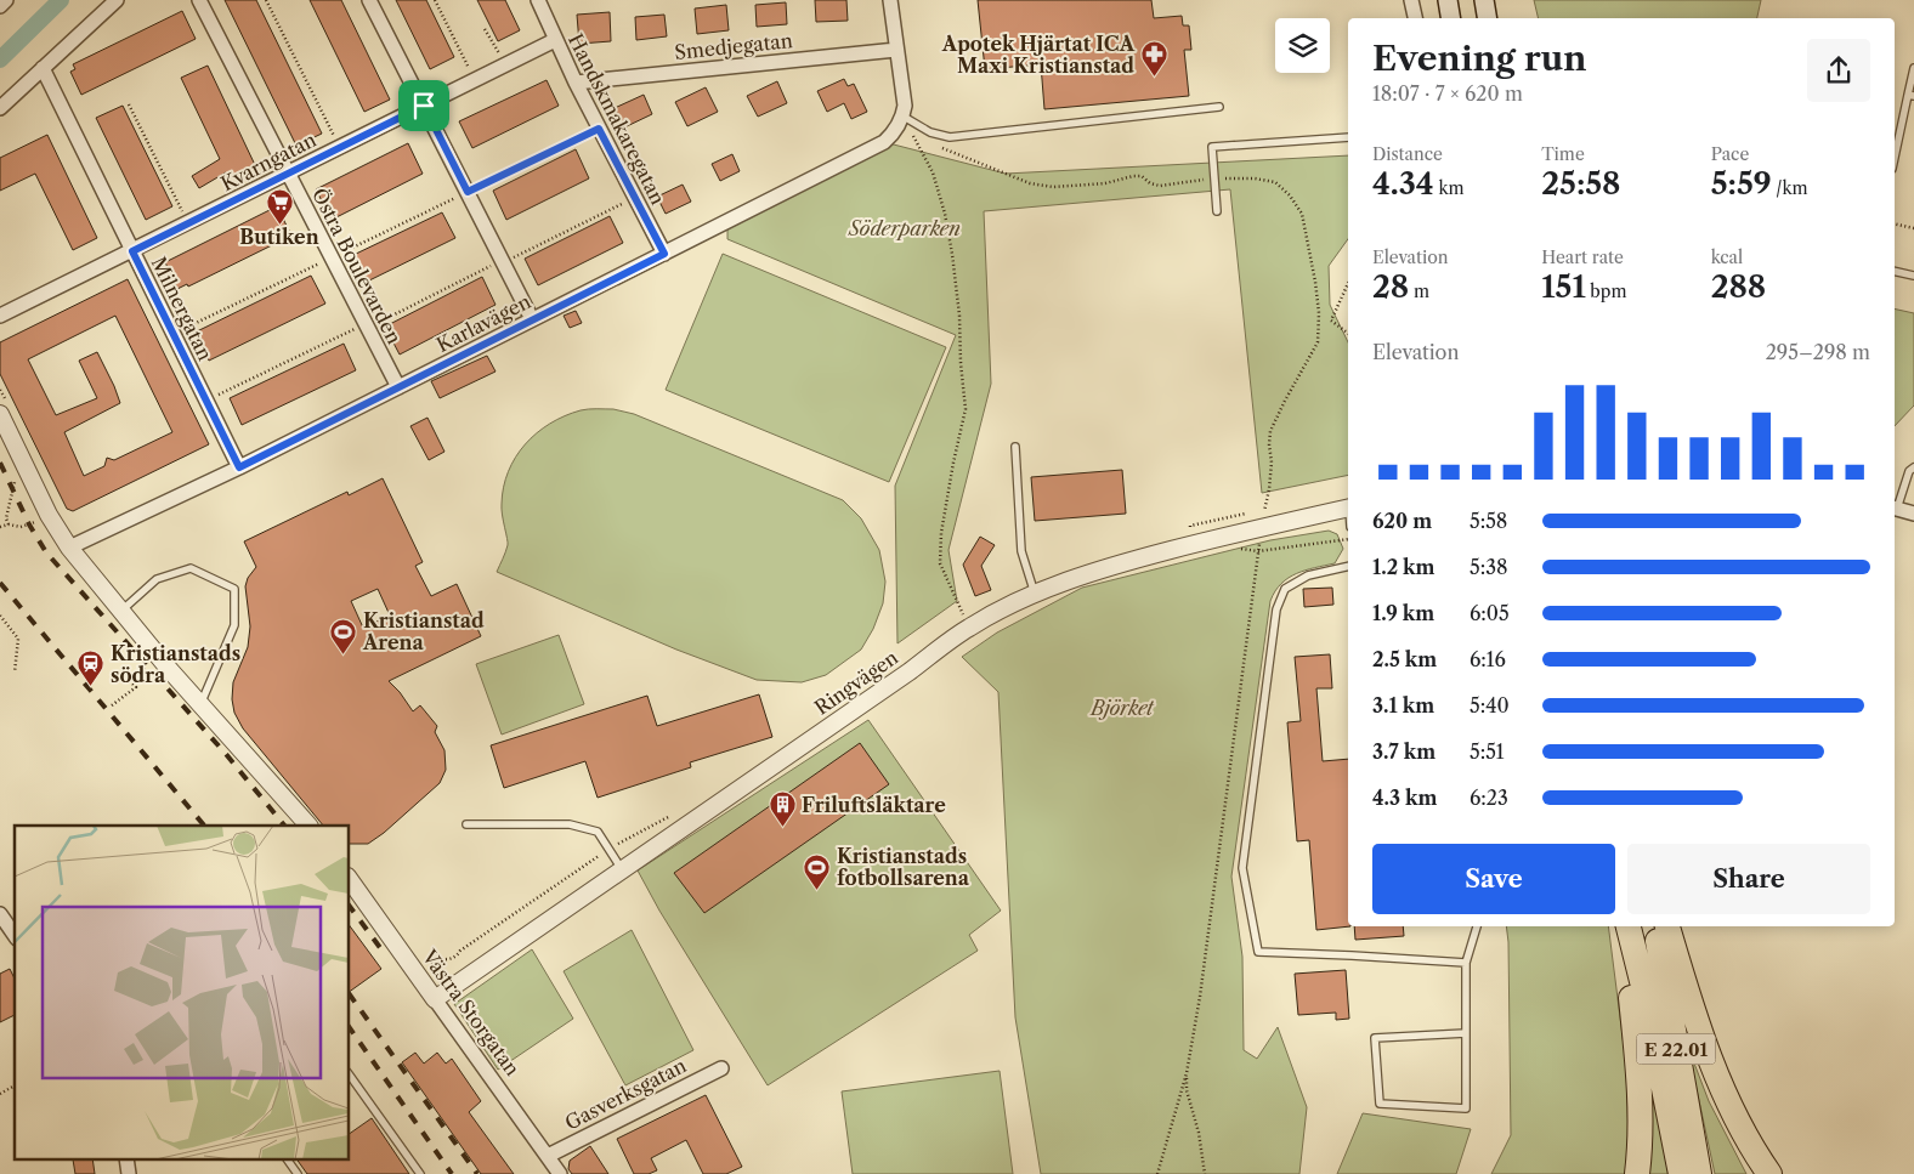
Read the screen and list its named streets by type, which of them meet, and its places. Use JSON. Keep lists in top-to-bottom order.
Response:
{
  "streets": {
    "highway": ["E 22.01"],
    "street": [
      "Smedjegatan",
      "Handskmakaregatan",
      "Kvarngatan",
      "Östra Boulevarden",
      "Milnergatan",
      "Karlavägen",
      "Ringvägen",
      "Västra Storgatan",
      "Gasverksgatan"
    ]
  },
  "crossings": [
    ["Smedjegatan", "Handskmakaregatan"],
    ["Handskmakaregatan", "Kvarngatan"],
    ["Handskmakaregatan", "Karlavägen"],
    ["Kvarngatan", "Östra Boulevarden"],
    ["Kvarngatan", "Milnergatan"],
    ["Östra Boulevarden", "Karlavägen"],
    ["Milnergatan", "Karlavägen"],
    ["Ringvägen", "Västra Storgatan"],
    ["Västra Storgatan", "Gasverksgatan"]
  ],
  "parks": ["Söderparken", "Björket"],
  "places": {
    "pharmacy": ["Apotek Hjärtat ICA Maxi Kristianstad"],
    "supermarket": ["Butiken"],
    "sports": ["Kristianstad Arena", "Kristianstads fotbollsarena"],
    "station": ["Kristianstads södra"],
    "building": ["Friluftsläktare"]
  },
  "page": {
    "heading": ["Evening run", "18:07 · 7 × 620 m"],
    "stats": [
      ["Distance", "4.34 km"],
      ["Time", "25:58"],
      ["Pace", "5:59 /km"],
      ["Elevation", "28 m"],
      ["Heart rate", "151 bpm"],
      ["kcal", "288"]
    ],
    "chart": ["Elevation", "295–298 m"],
    "list": [
      {
        "name": "620 m",
        "note": "5:58"
      },
      {
        "name": "1.2 km",
        "note": "5:38"
      },
      {
        "name": "1.9 km",
        "note": "6:05"
      },
      {
        "name": "2.5 km",
        "note": "6:16"
      },
      {
        "name": "3.1 km",
        "note": "5:40"
      },
      {
        "name": "3.7 km",
        "note": "5:51"
      },
      {
        "name": "4.3 km",
        "note": "6:23"
      }
    ],
    "buttons": ["Save", "Share"]
  }
}
